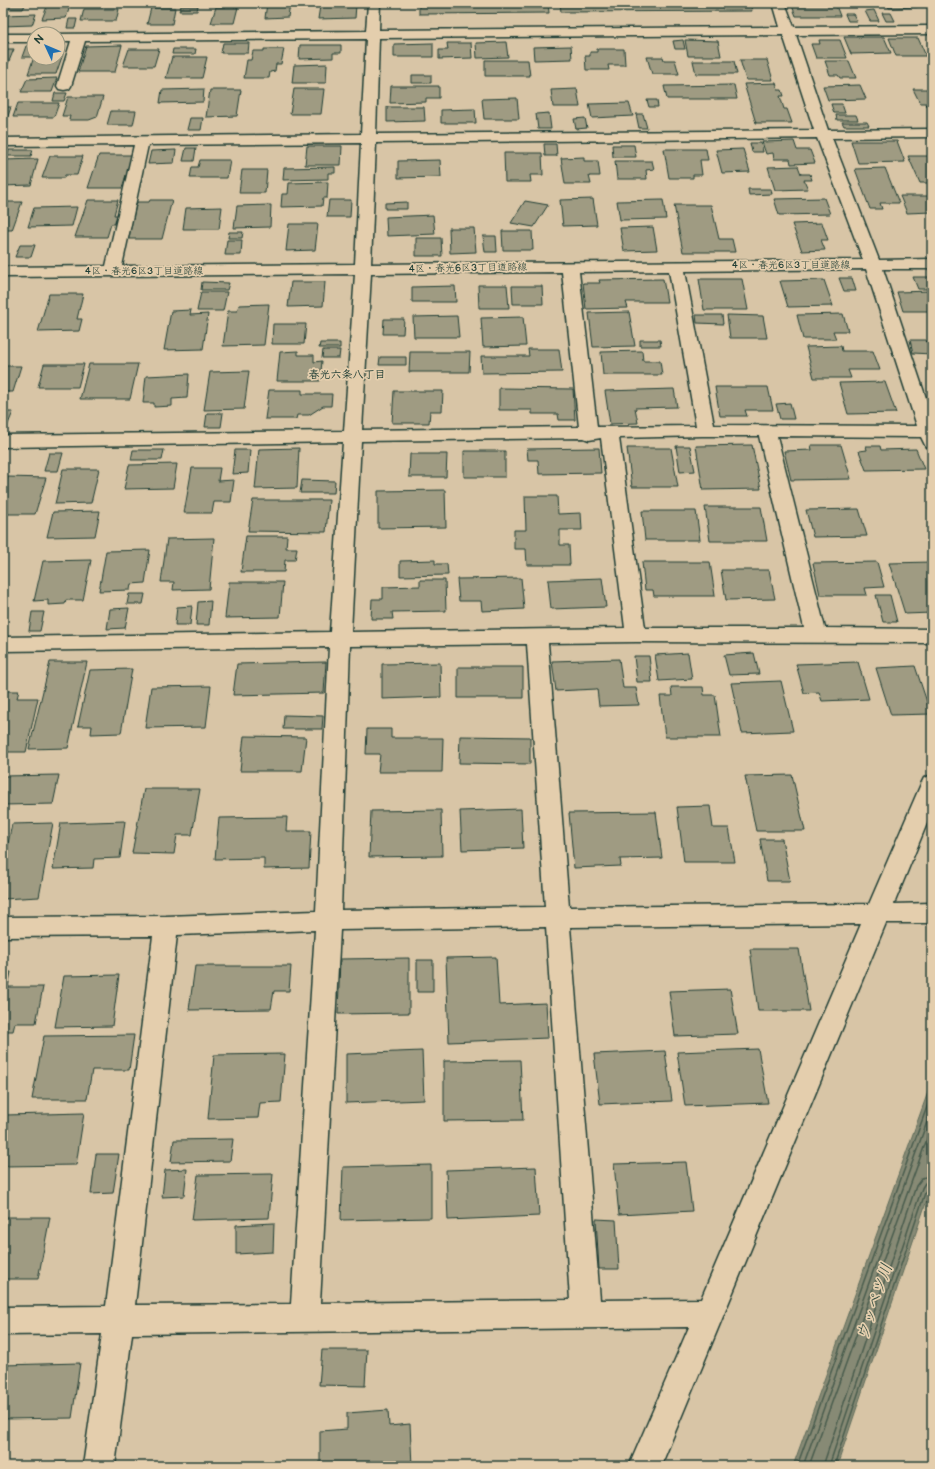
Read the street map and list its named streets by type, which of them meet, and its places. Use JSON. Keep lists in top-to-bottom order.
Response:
{
  "streets": {
    "street": ["4区・春光6区3丁目道路線"]
  },
  "districts": ["春光六条八丁目"],
  "water": ["ウッペツ川"],
  "north": "top left"
}
